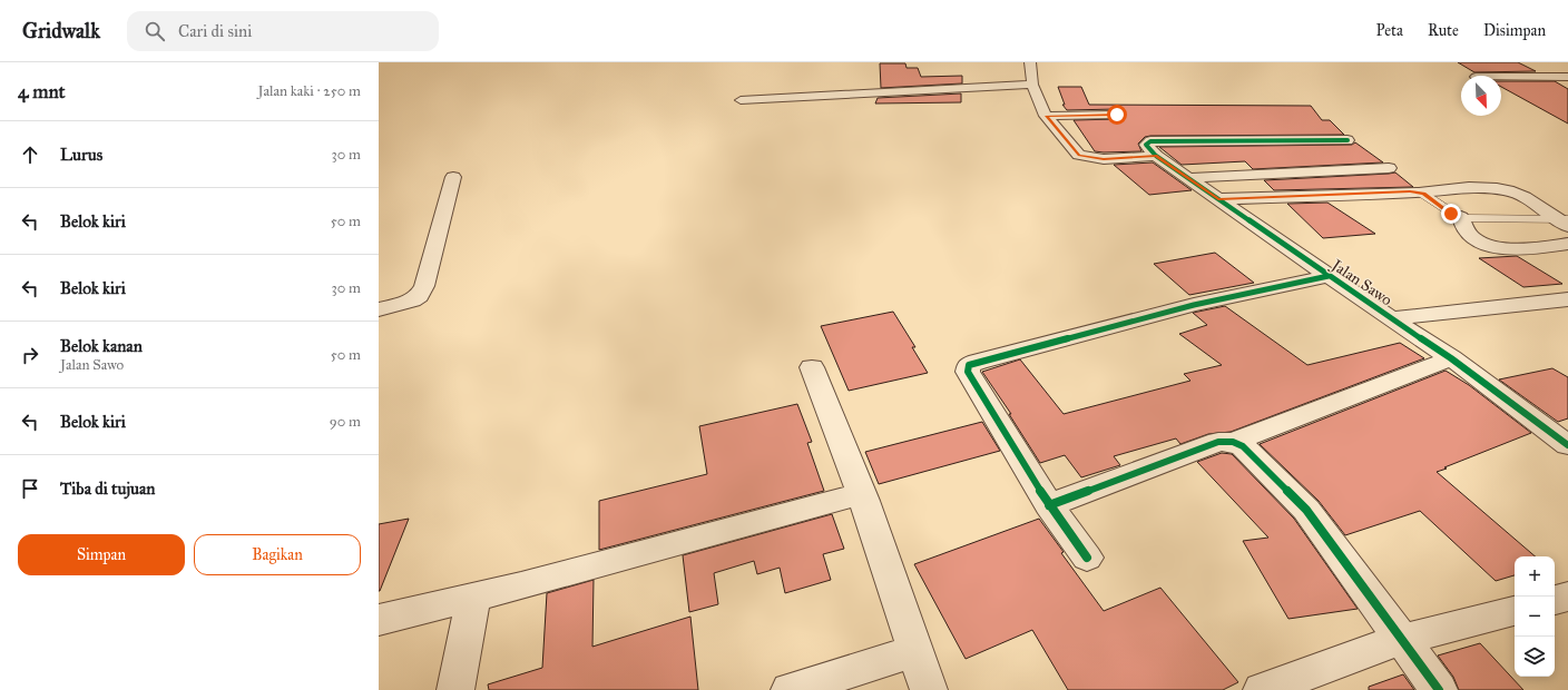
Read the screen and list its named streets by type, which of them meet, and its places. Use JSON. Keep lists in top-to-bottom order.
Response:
{
  "streets": {
    "street": ["Jalan Sawo"]
  },
  "north": "bottom right",
  "page": {
    "header": "Gridwalk",
    "search": "Cari di sini",
    "nav": ["Peta", "Rute", "Disimpan"],
    "heading": ["4 mnt", "Jalan kaki · 250 m"],
    "list": [
      ["Lurus", "30 m"],
      ["Belok kiri", "50 m"],
      ["Belok kiri", "30 m"],
      ["Belok kanan", "Jalan Sawo", "50 m"],
      ["Belok kiri", "90 m"],
      "Tiba di tujuan"
    ],
    "buttons": ["Simpan", "Bagikan"],
    "map_buttons": ["+", "−"]
  }
}
